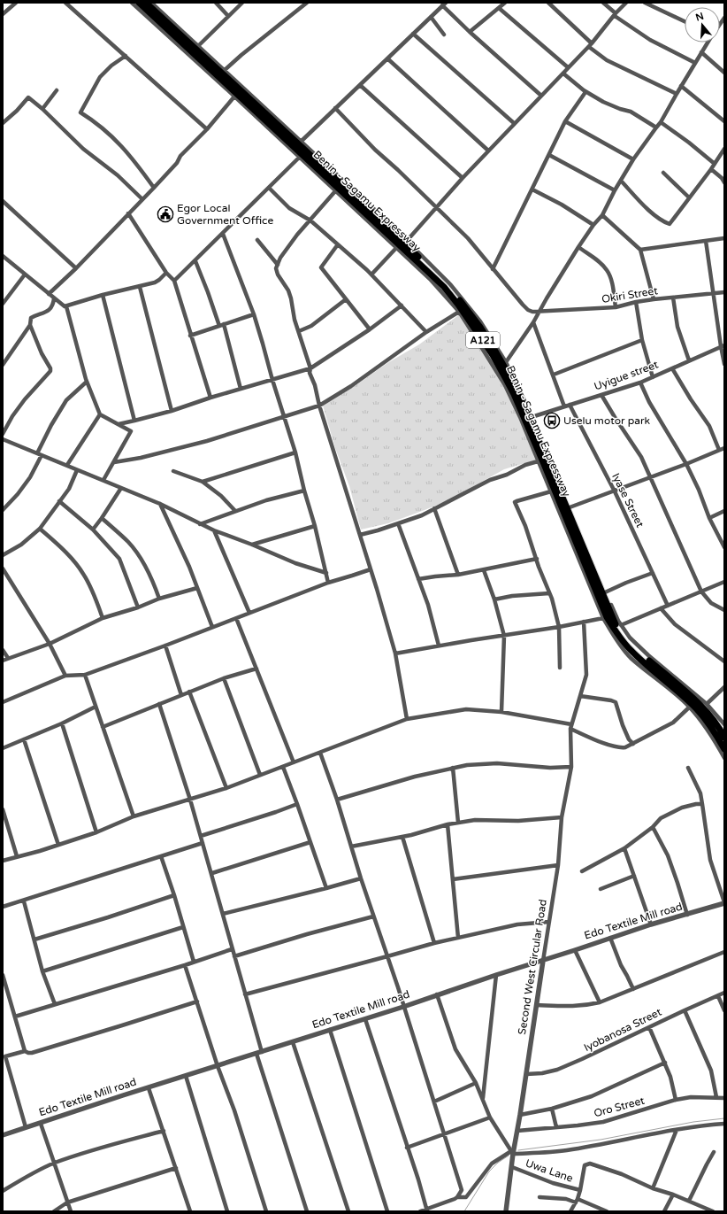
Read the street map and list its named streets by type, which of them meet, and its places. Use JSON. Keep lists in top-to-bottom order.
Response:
{
  "streets": {
    "highway": ["Benin - Sagamu Expressway", "A121"],
    "street": [
      "Okiri Street",
      "Uyigue street",
      "Iyase Street",
      "Edo Textile Mill road",
      "Second West Circular Road",
      "Iyobanosa Street",
      "Oro Street",
      "Uwa Lane"
    ]
  },
  "crossings": [
    ["Benin - Sagamu Expressway", "A121"],
    ["Uyigue street", "Iyase Street"],
    ["Edo Textile Mill road", "Second West Circular Road"],
    ["Second West Circular Road", "Iyobanosa Street"],
    ["Second West Circular Road", "Oro Street"],
    ["Second West Circular Road", "Uwa Lane"]
  ],
  "places": {
    "public building": ["Egor Local Government Office"],
    "bus stop": ["Uselu motor park"]
  },
  "north": "top"
}
